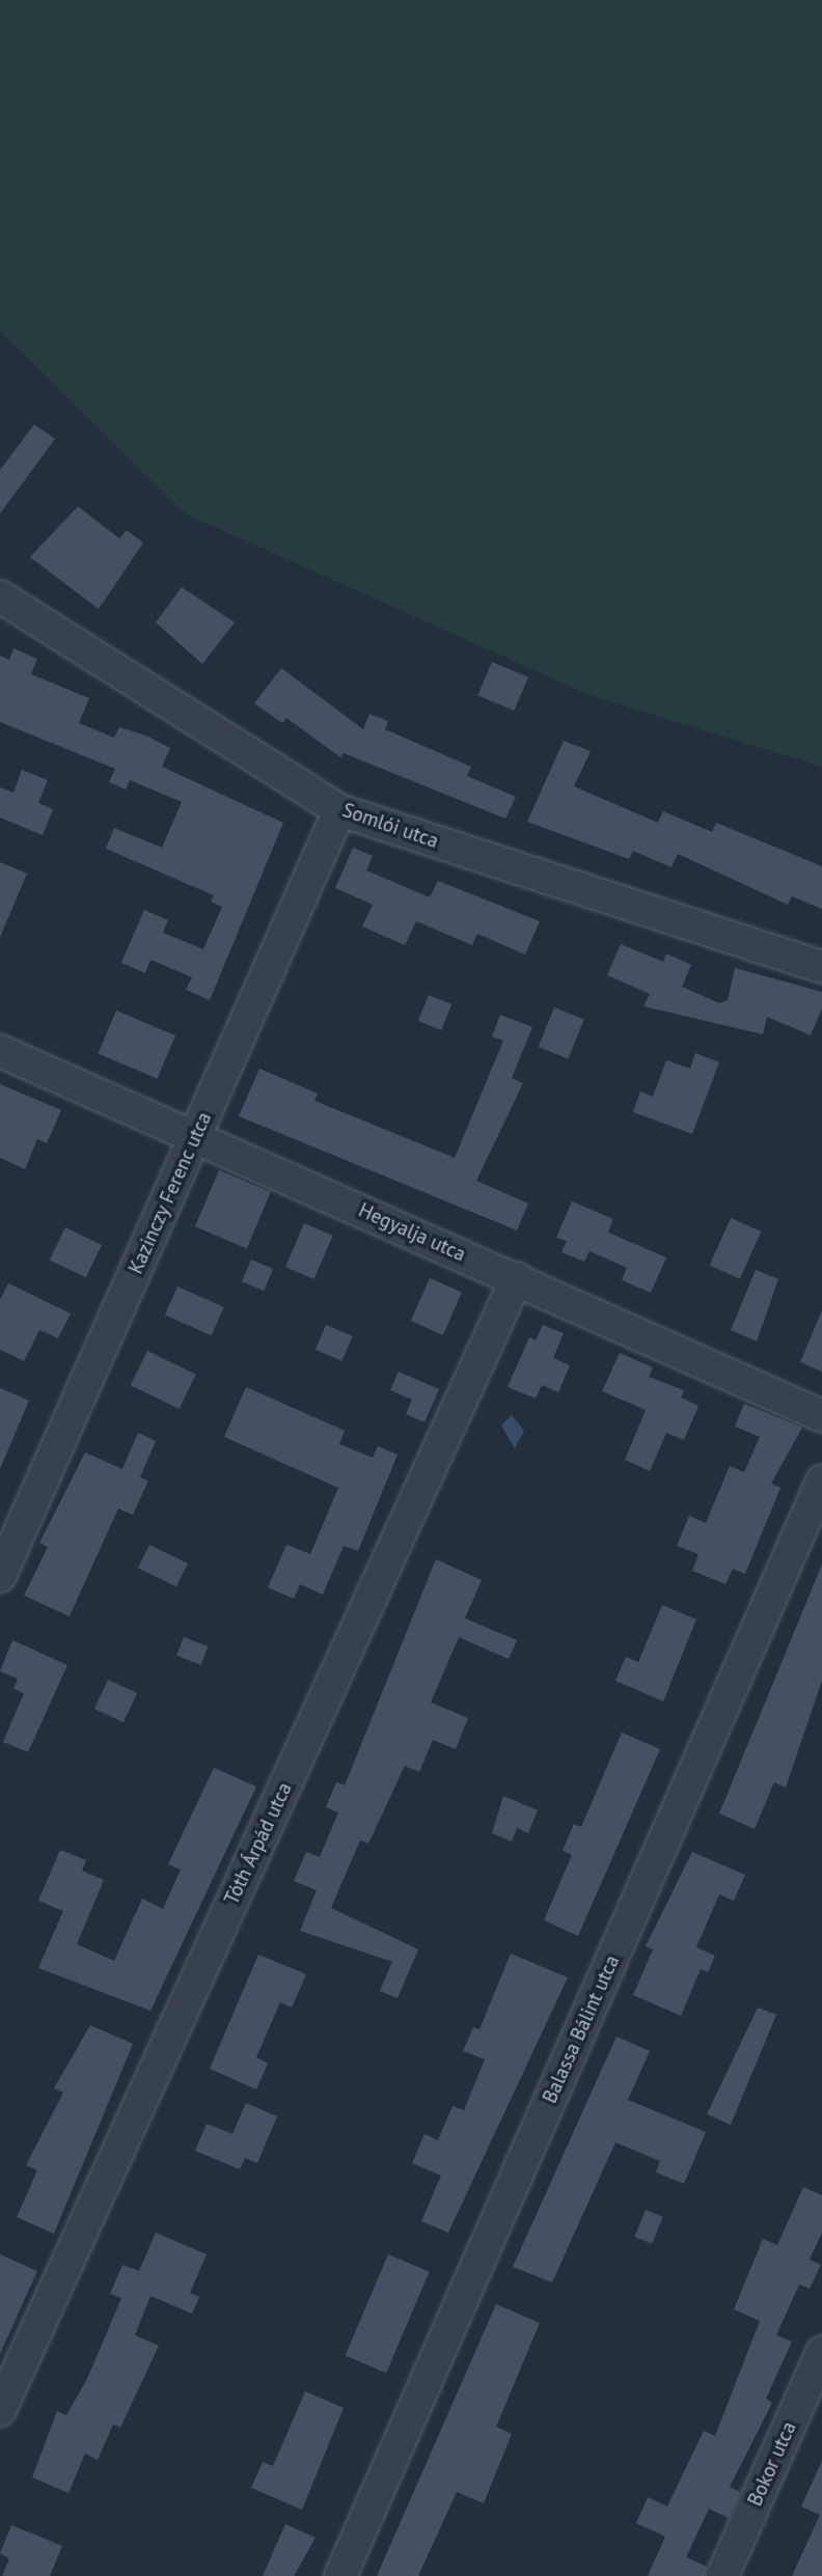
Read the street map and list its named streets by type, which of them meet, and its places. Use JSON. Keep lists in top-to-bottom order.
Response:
{
  "streets": {
    "street": [
      "Somlói utca",
      "Kazinczy Ferenc utca",
      "Hegyalja utca",
      "Tóth Árpád utca",
      "Balassa Bálint utca",
      "Bokor utca"
    ]
  },
  "crossings": [
    ["Somlói utca", "Kazinczy Ferenc utca"],
    ["Kazinczy Ferenc utca", "Hegyalja utca"],
    ["Hegyalja utca", "Tóth Árpád utca"]
  ]
}
